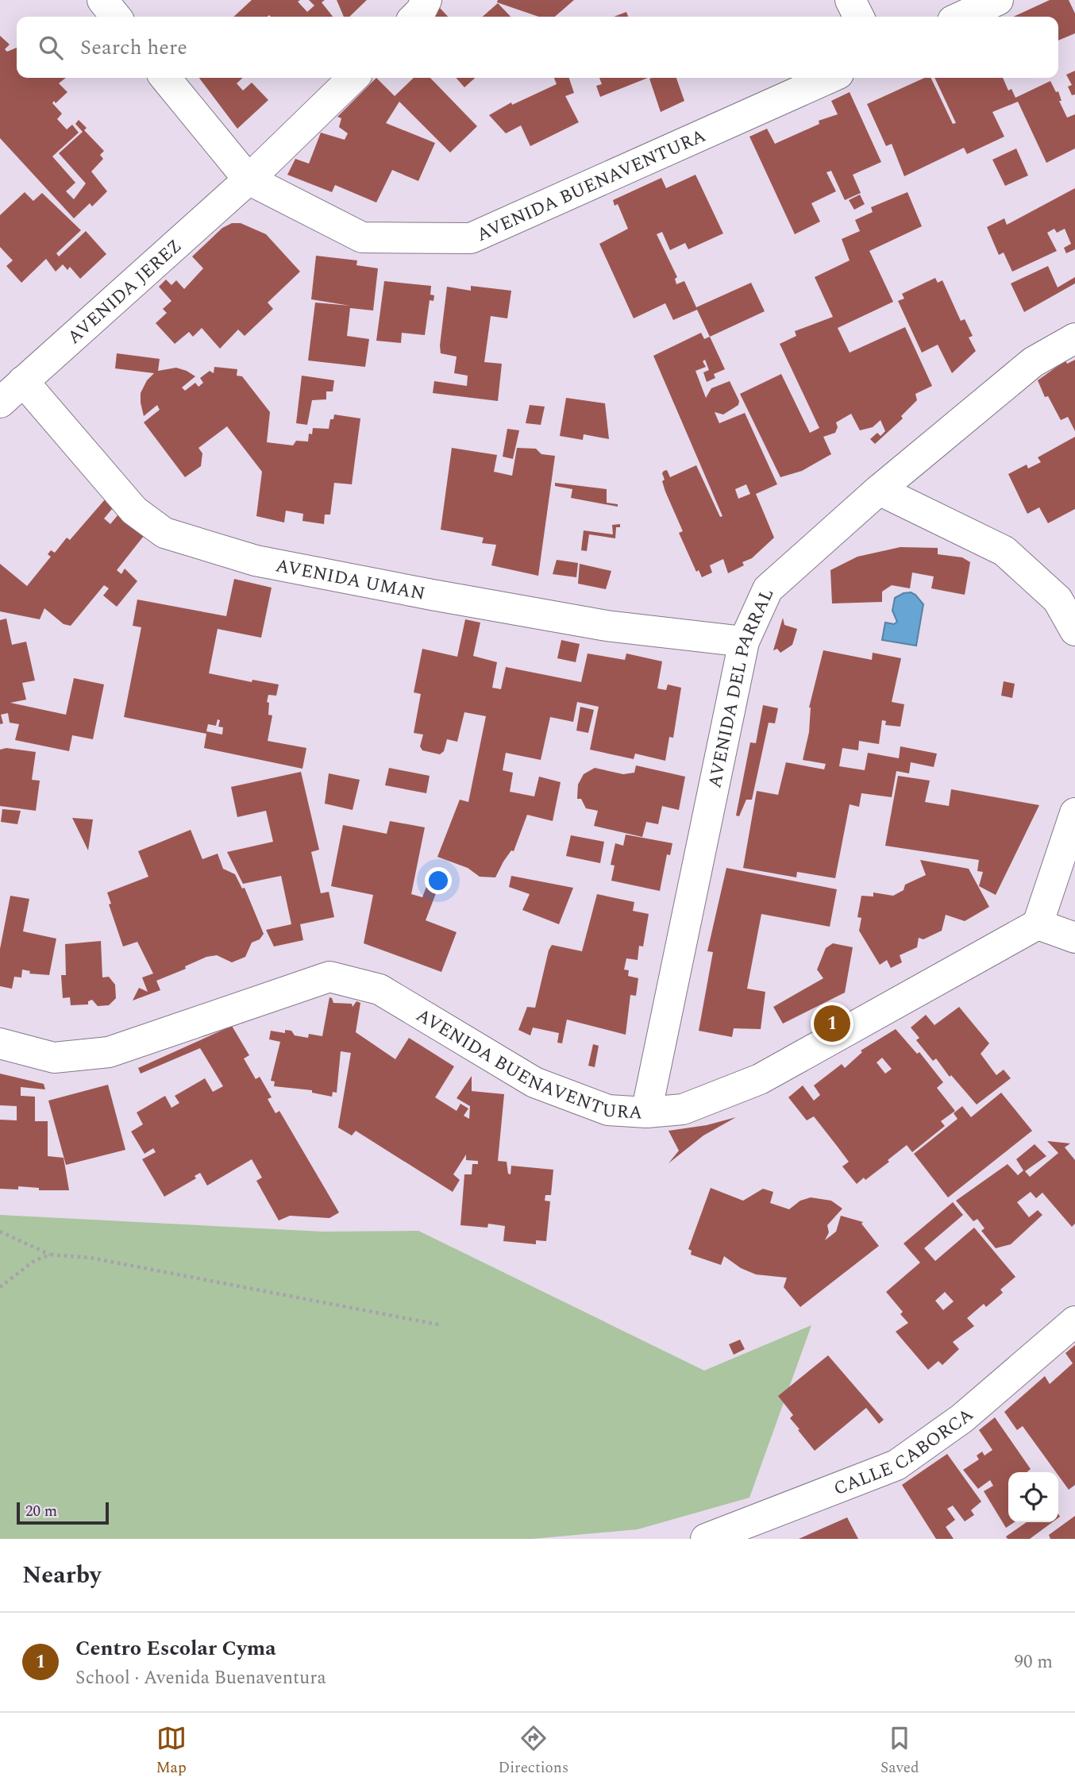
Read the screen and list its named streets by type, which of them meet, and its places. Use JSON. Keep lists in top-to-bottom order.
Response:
{
  "streets": {
    "street": [
      "AVENIDA BUENAVENTURA",
      "AVENIDA JEREZ",
      "AVENIDA UMAN",
      "AVENIDA DEL PARRAL",
      "CALLE CABORCA"
    ]
  },
  "crossings": [
    ["AVENIDA BUENAVENTURA", "AVENIDA JEREZ"],
    ["AVENIDA BUENAVENTURA", "AVENIDA DEL PARRAL"],
    ["AVENIDA JEREZ", "AVENIDA UMAN"],
    ["AVENIDA UMAN", "AVENIDA DEL PARRAL"]
  ],
  "scale_bar": "20 m",
  "page": {
    "search": "Search here",
    "pins": "1",
    "scale": "20 m",
    "heading": "Nearby",
    "list": [
      {
        "mark": "1",
        "name": "Centro Escolar Cyma",
        "note": "School · Avenida Buenaventura",
        "value": "90 m"
      }
    ],
    "nav": ["Map", "Directions", "Saved"]
  }
}
